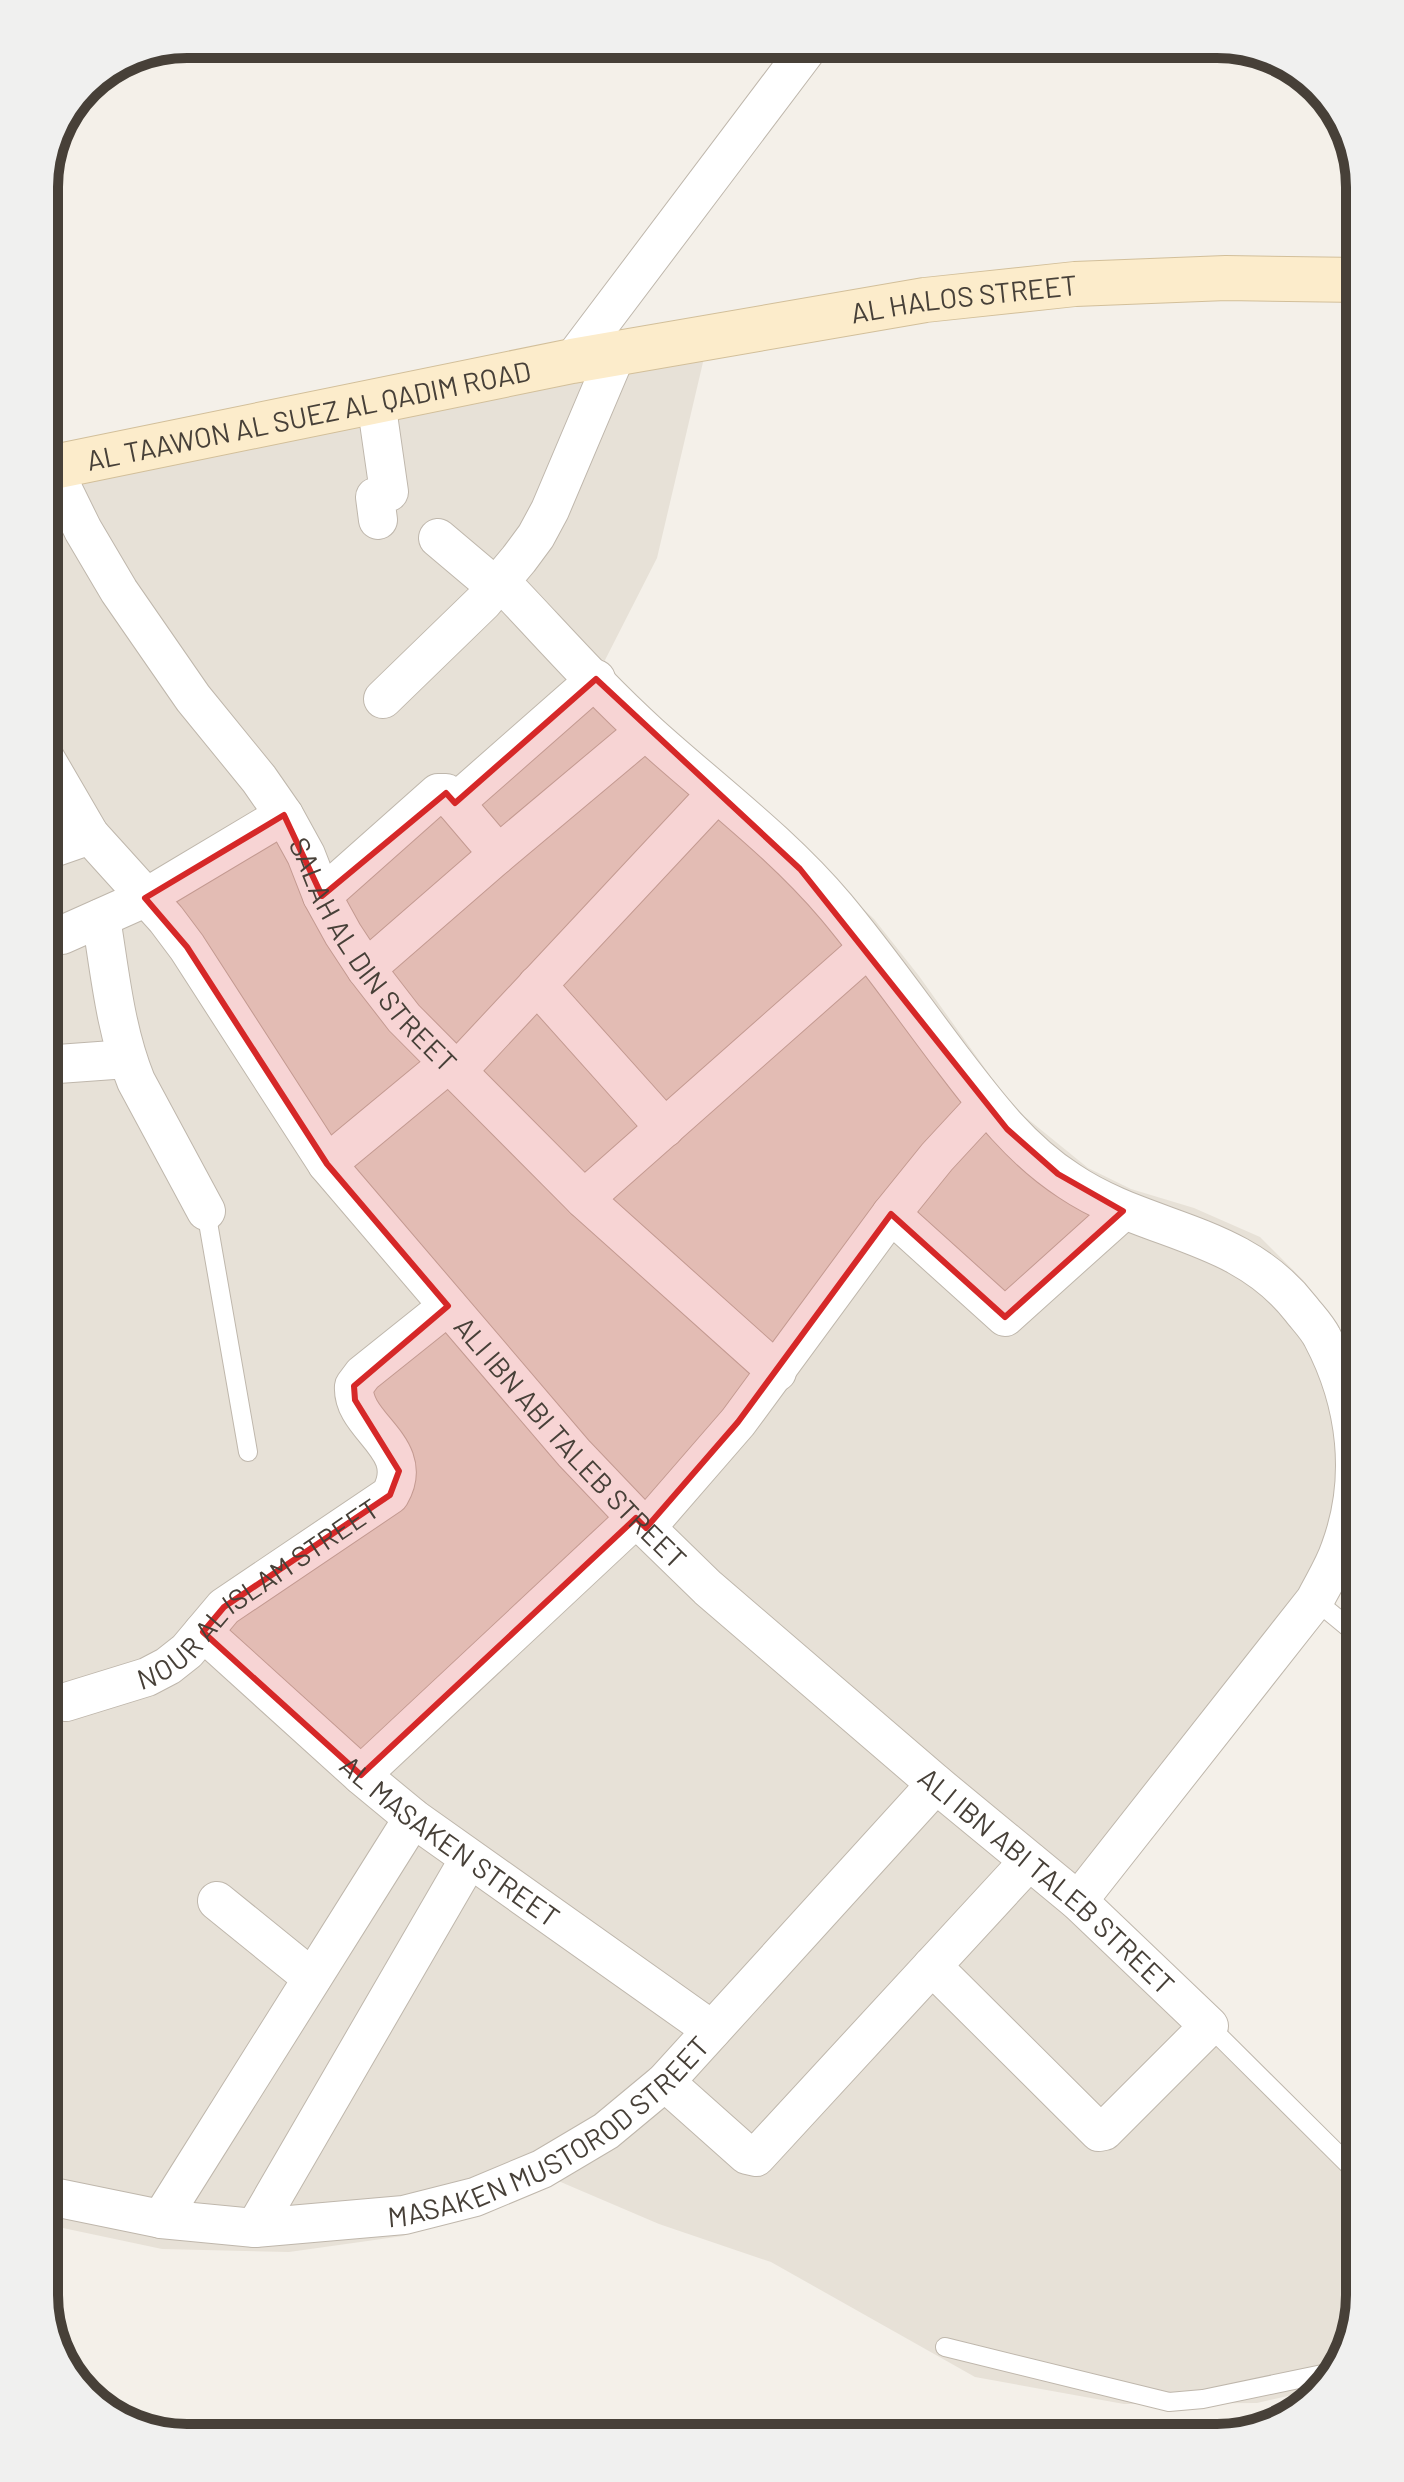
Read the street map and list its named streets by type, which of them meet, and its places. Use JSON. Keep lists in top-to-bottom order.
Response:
{
  "streets": {
    "street": [
      "AL HALOS STREET",
      "AL TAAWON AL SUEZ AL QADIM ROAD",
      "SALAH AL DIN STREET",
      "ALI IBN ABI TALEB STREET",
      "NOUR AL ISLAM STREET",
      "AL MASAKEN STREET",
      "MASAKEN MUSTOROD STREET"
    ]
  },
  "crossings": [
    ["AL HALOS STREET", "AL TAAWON AL SUEZ AL QADIM ROAD"],
    ["ALI IBN ABI TALEB STREET", "NOUR AL ISLAM STREET"],
    ["ALI IBN ABI TALEB STREET", "MASAKEN MUSTOROD STREET"],
    ["NOUR AL ISLAM STREET", "AL MASAKEN STREET"],
    ["AL MASAKEN STREET", "MASAKEN MUSTOROD STREET"]
  ]
}
